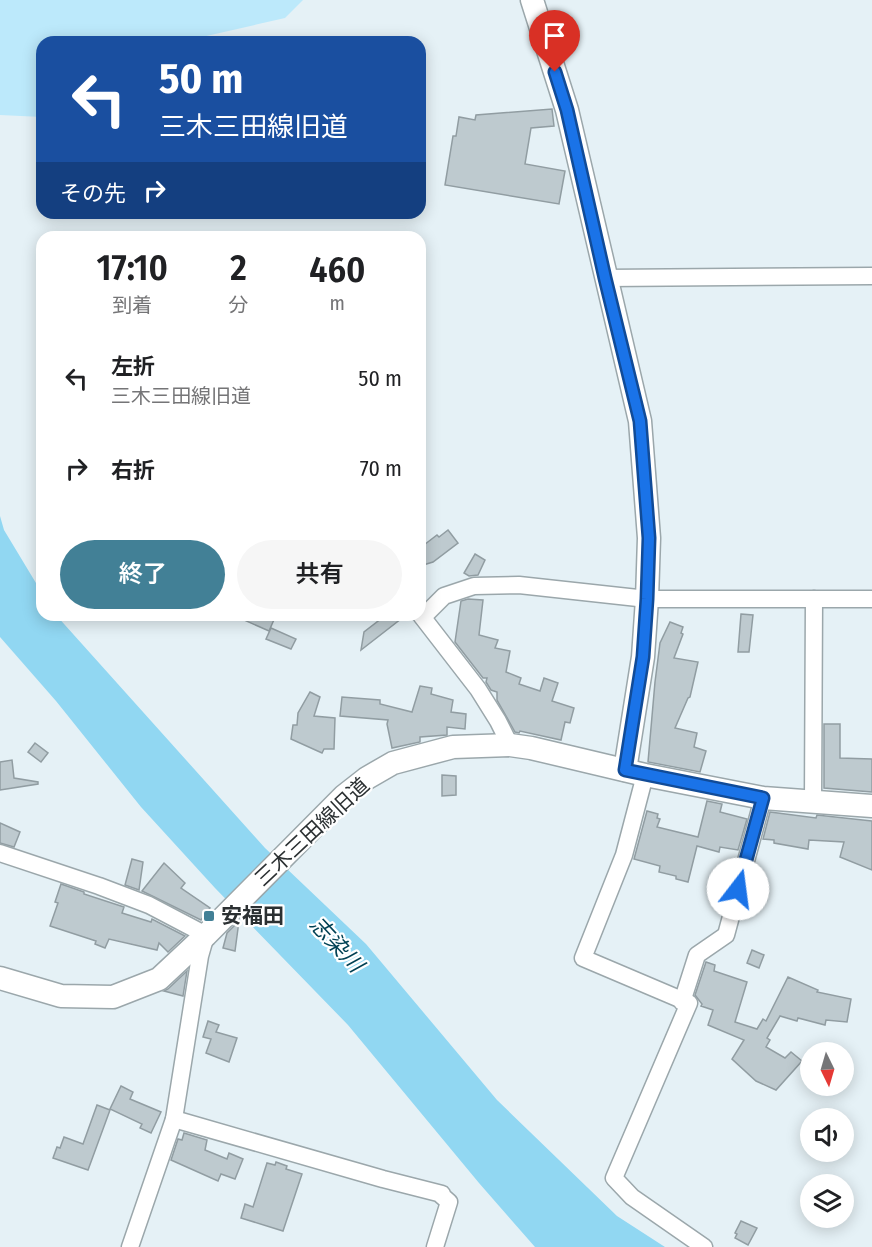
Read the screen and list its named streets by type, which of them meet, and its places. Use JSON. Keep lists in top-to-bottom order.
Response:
{
  "streets": {
    "street": ["三木三田線旧道"]
  },
  "water": ["志染川"],
  "places": {
    "transit": ["安福田"]
  },
  "north": "bottom",
  "page": {
    "turn": ["50 m", "三木三田線旧道"],
    "then": "その先",
    "eta": [
      "17:10",
      "到着",
      "2",
      "分",
      "460",
      "m"
    ],
    "list": [
      {
        "name": "左折",
        "note": "三木三田線旧道",
        "value": "50 m"
      },
      {
        "name": "右折",
        "value": "70 m"
      }
    ],
    "buttons": ["終了", "共有"]
  }
}
